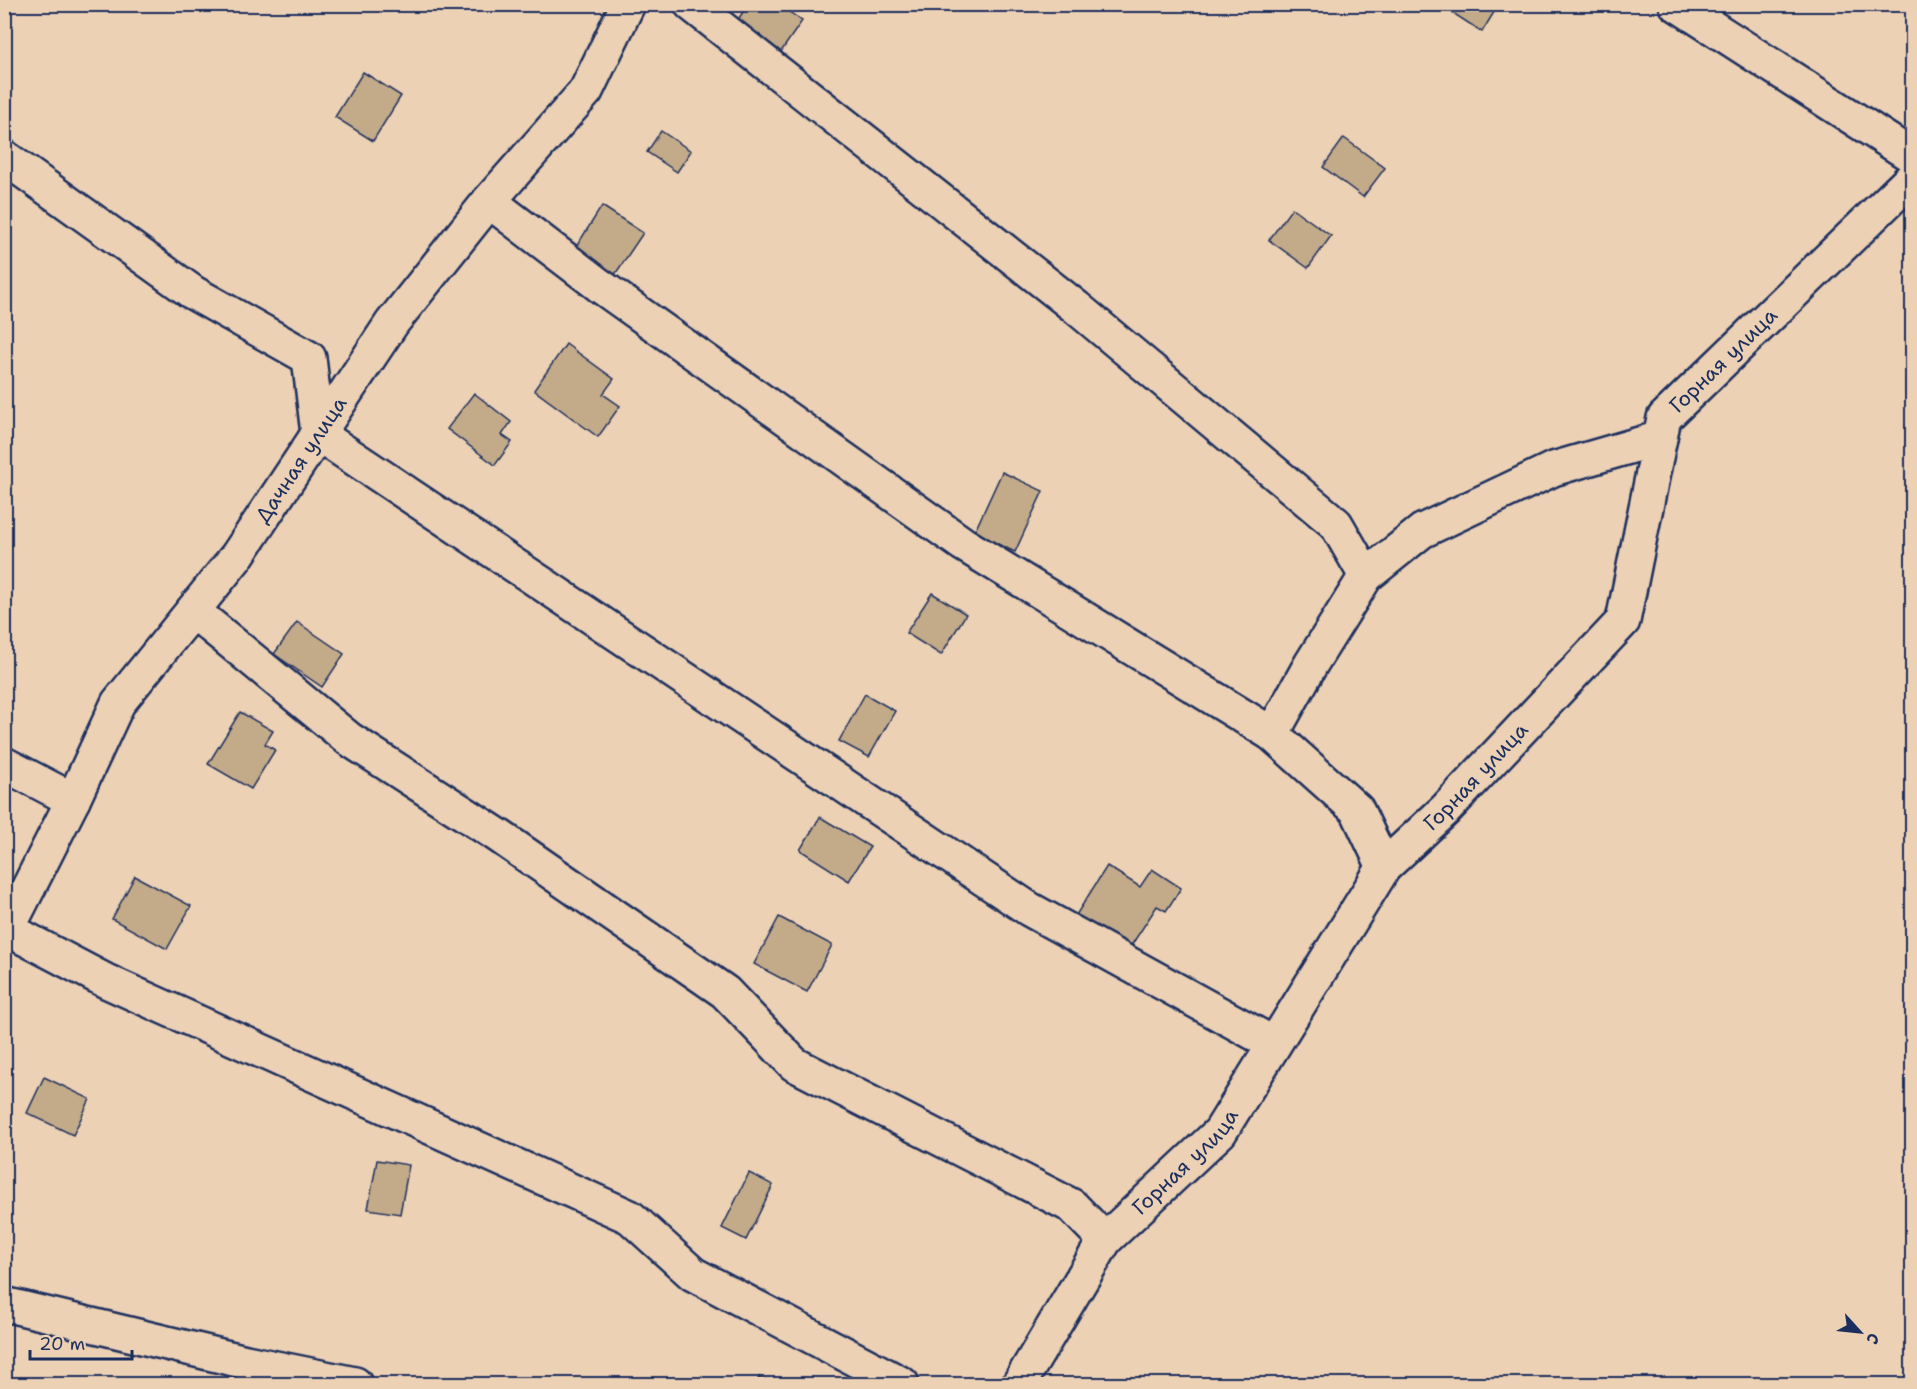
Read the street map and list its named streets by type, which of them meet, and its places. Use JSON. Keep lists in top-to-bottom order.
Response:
{
  "streets": {
    "street": ["Горная улица", "Дачная улица"]
  },
  "scale_bar": "20 m",
  "north": "bottom right"
}
